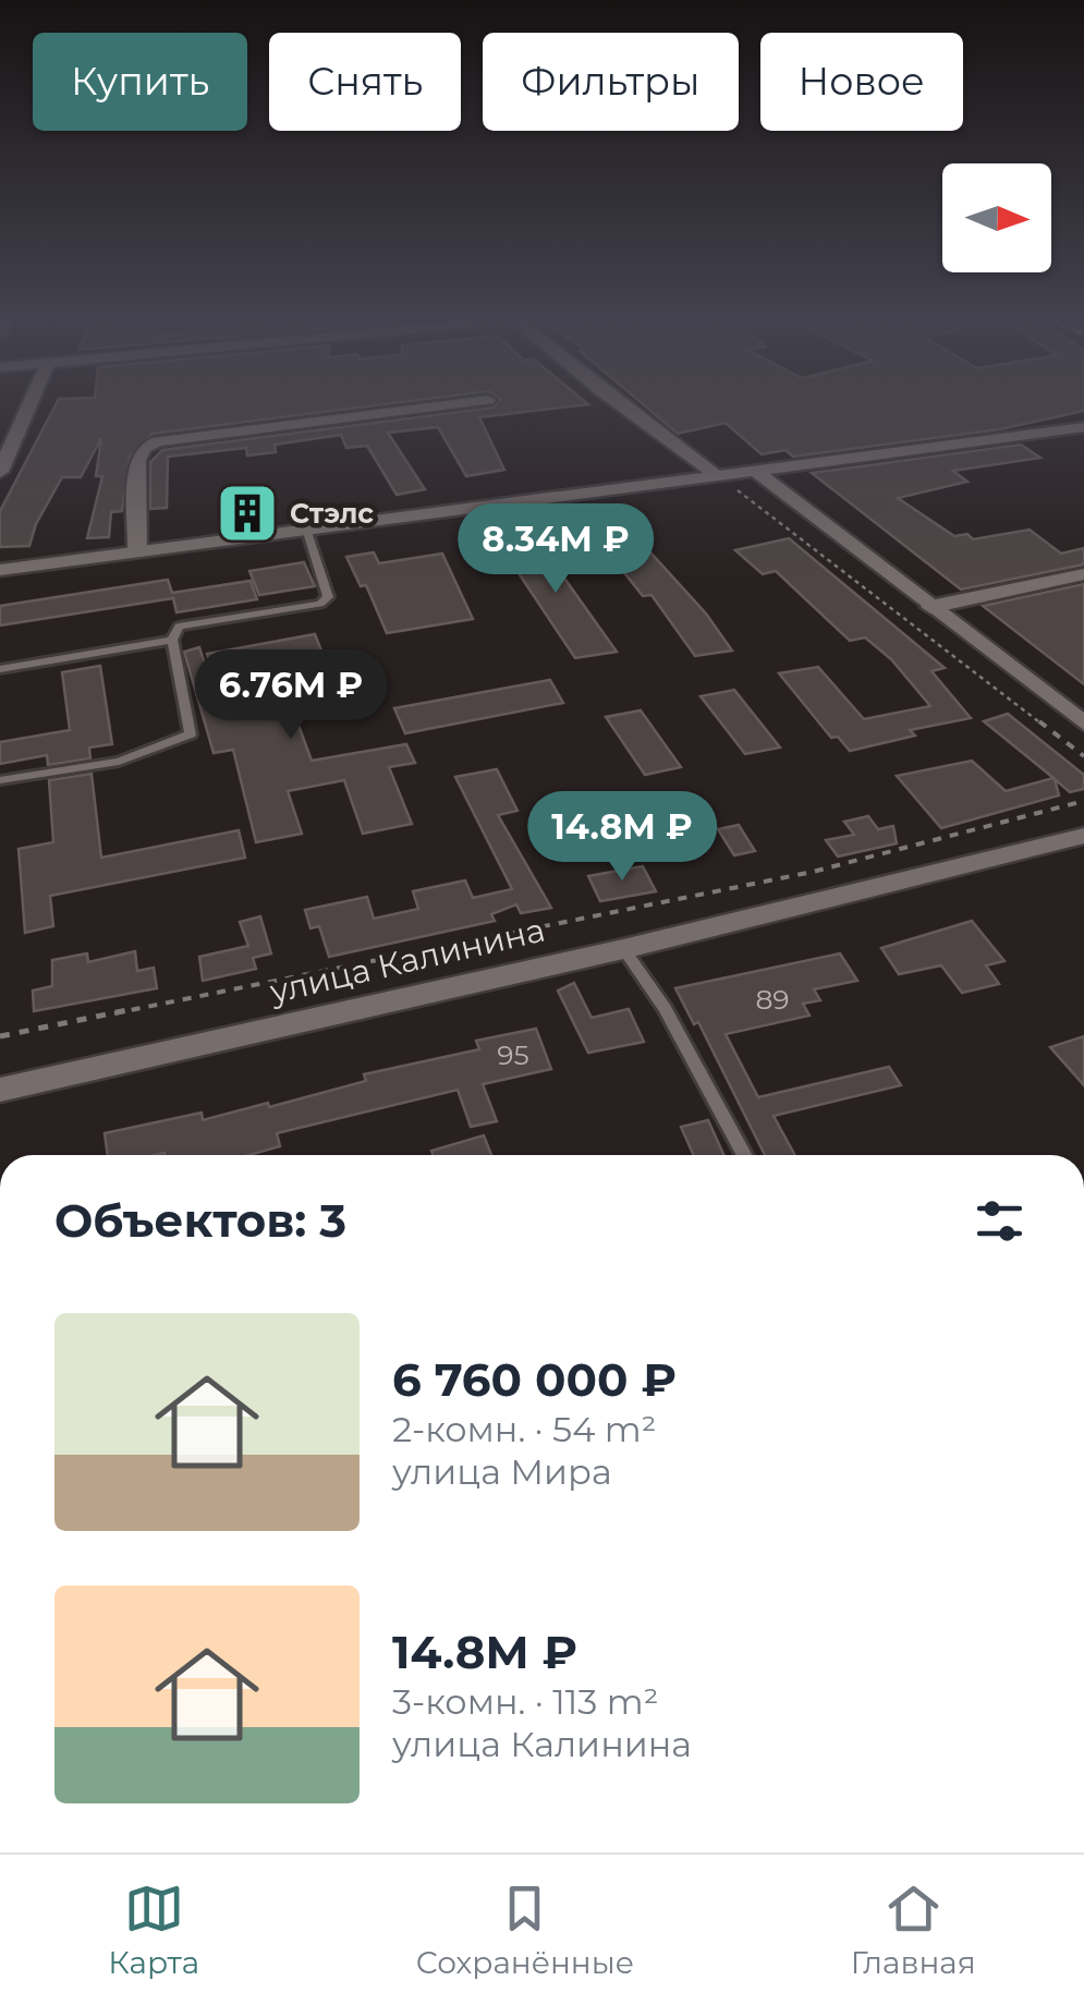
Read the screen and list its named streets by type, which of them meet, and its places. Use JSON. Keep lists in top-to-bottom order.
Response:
{
  "streets": {
    "street": ["улица Калинина"]
  },
  "places": {
    "building": ["Стэлс"]
  },
  "house_numbers": ["89", "95"],
  "north": "right",
  "page": {
    "chip": [
      "Купить",
      "Снять",
      "Фильтры",
      "Новое"
    ],
    "price": ["8.34M ₽", "6.76M ₽", "14.8M ₽"],
    "heading": "Объектов: 3",
    "list": [
      {
        "name": "6 760 000 ₽",
        "note": "2-комн. · 54 m² · улица Мира"
      },
      {
        "name": "14.8M ₽",
        "note": "3-комн. · 113 m² · улица Калинина"
      }
    ],
    "tabs": ["Карта", "Сохранённые", "Главная"]
  }
}
